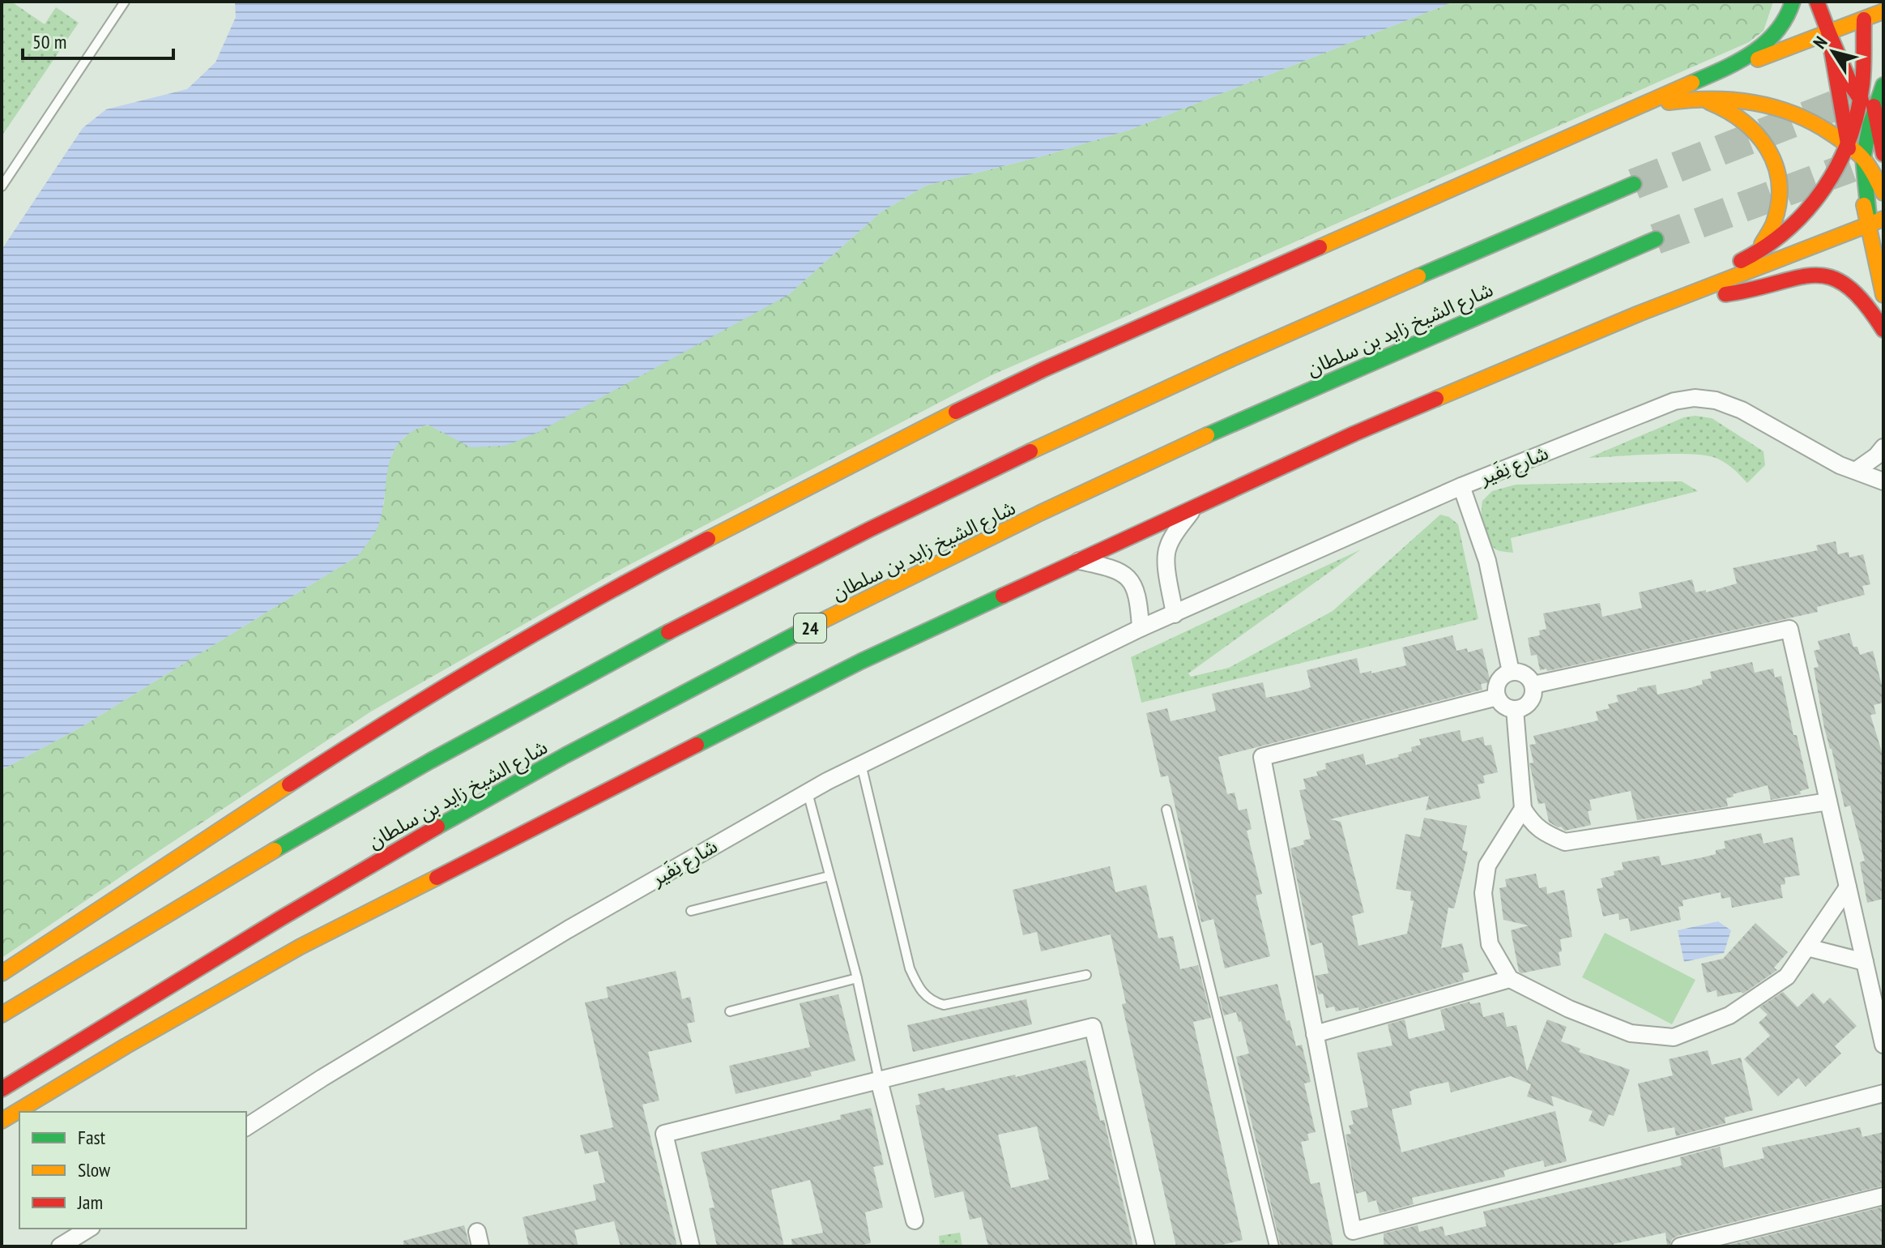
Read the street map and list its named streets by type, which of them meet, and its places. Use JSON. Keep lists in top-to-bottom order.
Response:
{
  "streets": {
    "main road": ["شارع الشيخ زايد بن سلطان", "24"],
    "street": ["شارع نِفَير"]
  },
  "legend": ["Fast", "Slow", "Jam"],
  "scale_bar": "50 m",
  "north": "top left"
}
